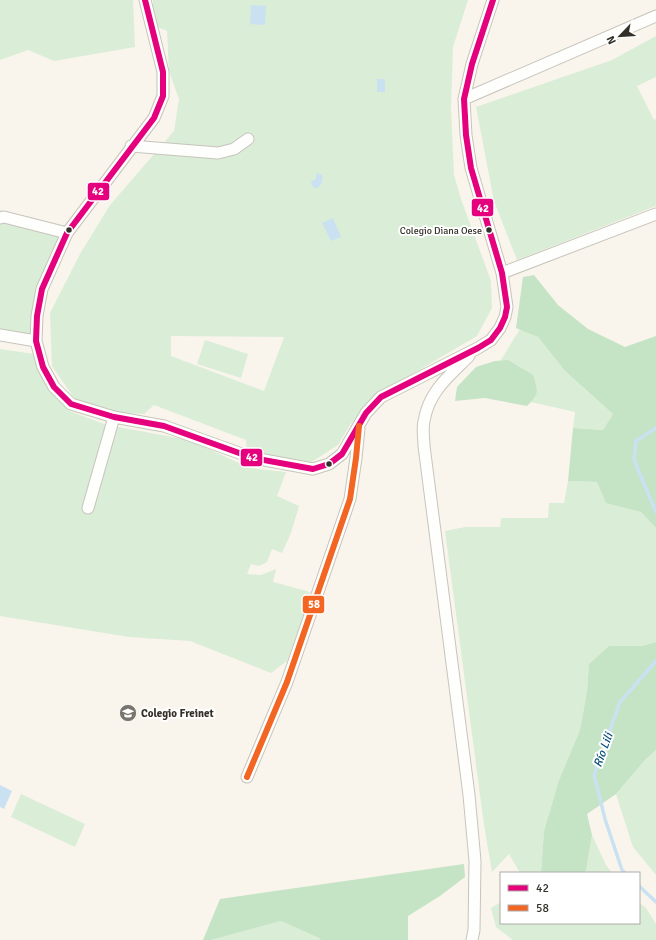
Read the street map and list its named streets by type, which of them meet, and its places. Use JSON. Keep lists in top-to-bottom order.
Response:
{
  "water": ["Río Lili"],
  "places": {
    "other": ["Colegio Diana Oese"],
    "school or university": ["Colegio Freinet"]
  },
  "lines": ["transit line 42", "transit line 58"],
  "legend": ["42", "58"],
  "north": "bottom left"
}
